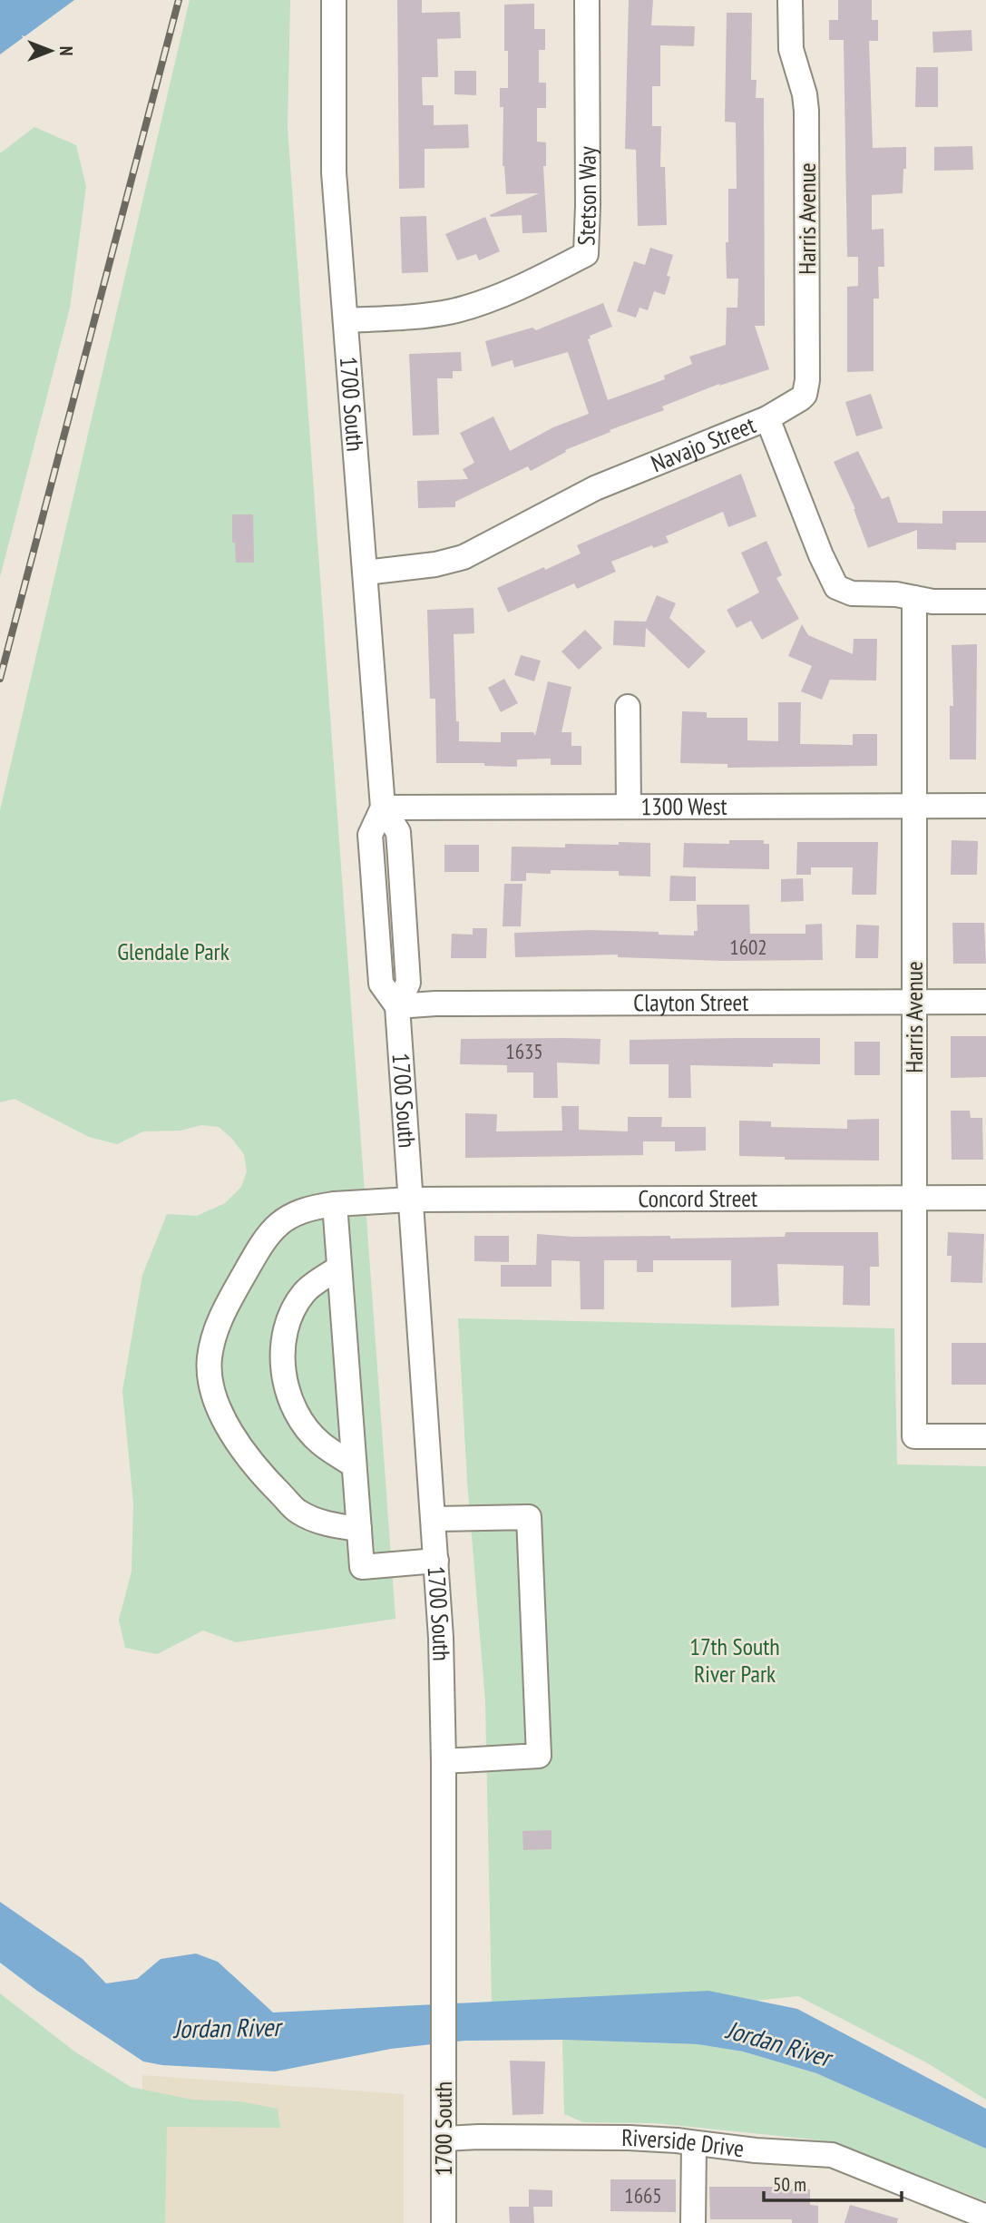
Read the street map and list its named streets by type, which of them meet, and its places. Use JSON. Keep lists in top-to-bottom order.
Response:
{
  "streets": {
    "street": [
      "Stetson Way",
      "Harris Avenue",
      "1700 South",
      "Navajo Street",
      "1300 West",
      "Clayton Street",
      "Concord Street",
      "Riverside Drive"
    ]
  },
  "crossings": [
    ["Stetson Way", "1700 South"],
    ["Harris Avenue", "Navajo Street"],
    ["Harris Avenue", "1300 West"],
    ["Harris Avenue", "Clayton Street"],
    ["Harris Avenue", "Concord Street"],
    ["1700 South", "Navajo Street"],
    ["1700 South", "1300 West"],
    ["1700 South", "Clayton Street"],
    ["1700 South", "Concord Street"],
    ["1700 South", "Riverside Drive"]
  ],
  "water": ["Jordan River"],
  "parks": ["Glendale Park", "17th South River Park"],
  "house_numbers": ["1602", "1635", "1665"],
  "scale_bar": "50 m",
  "north": "right"
}
